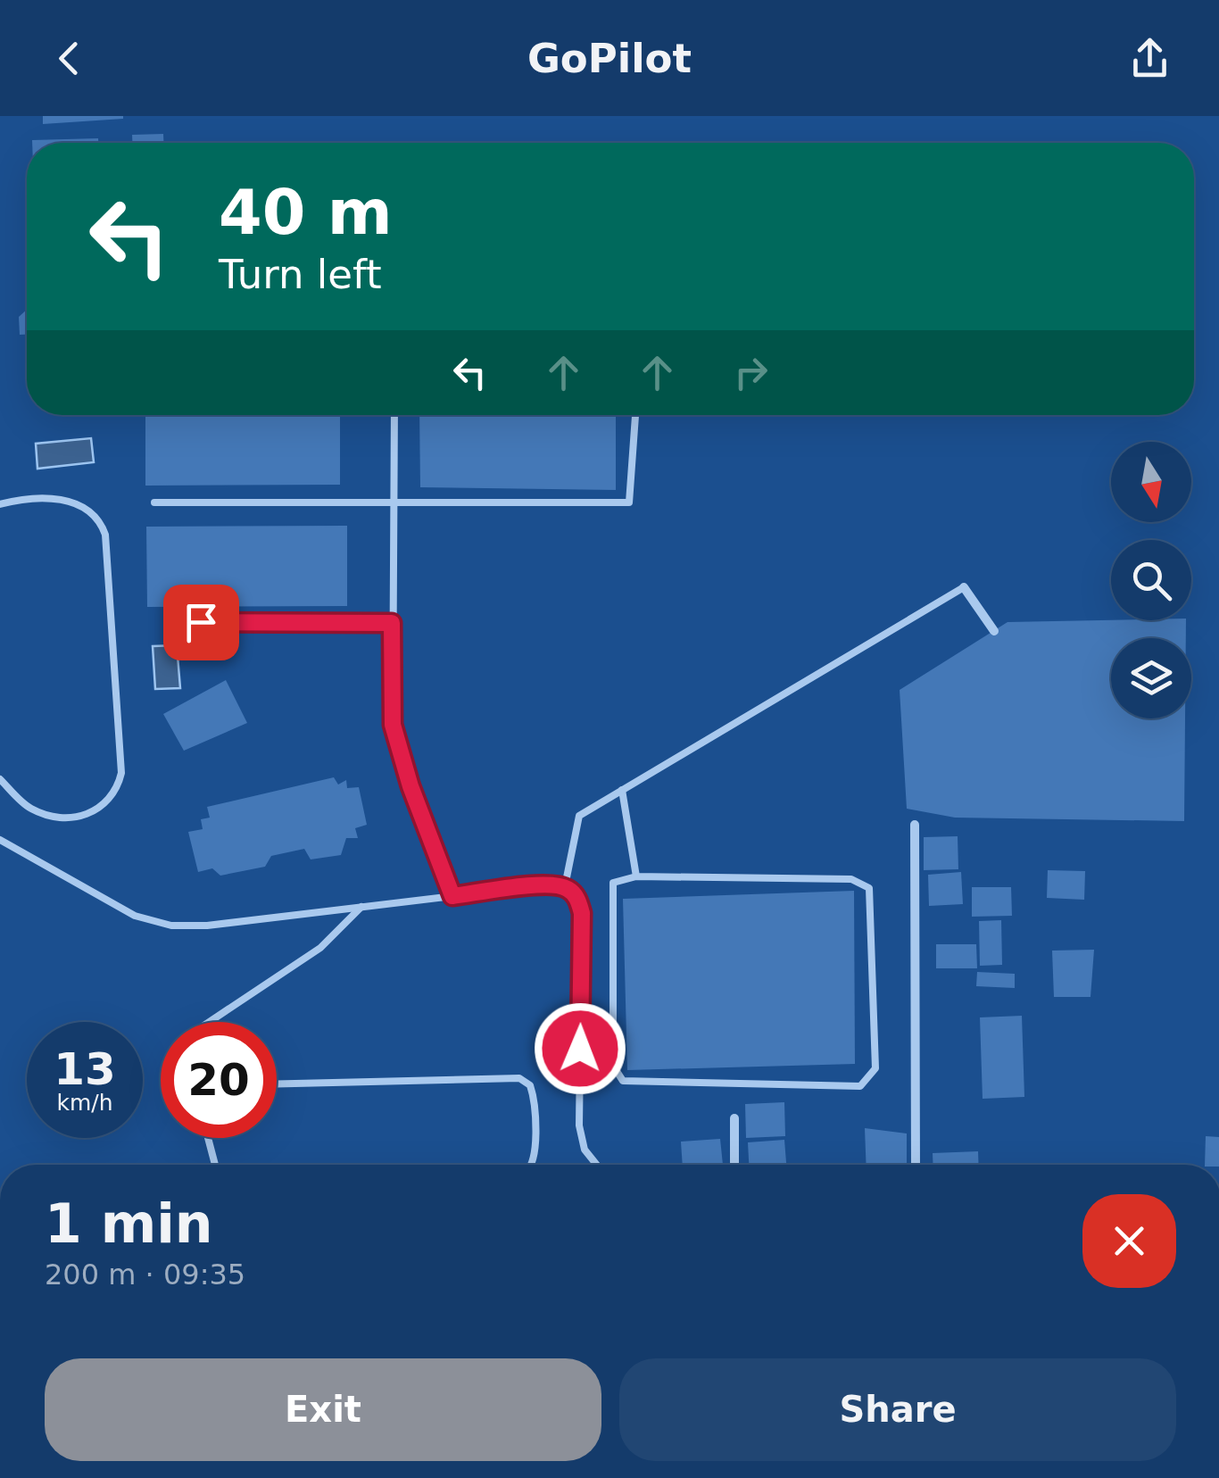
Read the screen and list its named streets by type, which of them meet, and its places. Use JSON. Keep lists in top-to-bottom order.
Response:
{
  "north": "bottom",
  "page": {
    "header": "GoPilot",
    "turn": ["40 m", "Turn left"],
    "speed": "13 km/h",
    "limit": "20",
    "heading": ["1 min", "200 m · 09:35"],
    "buttons": ["Exit", "Share"]
  }
}
